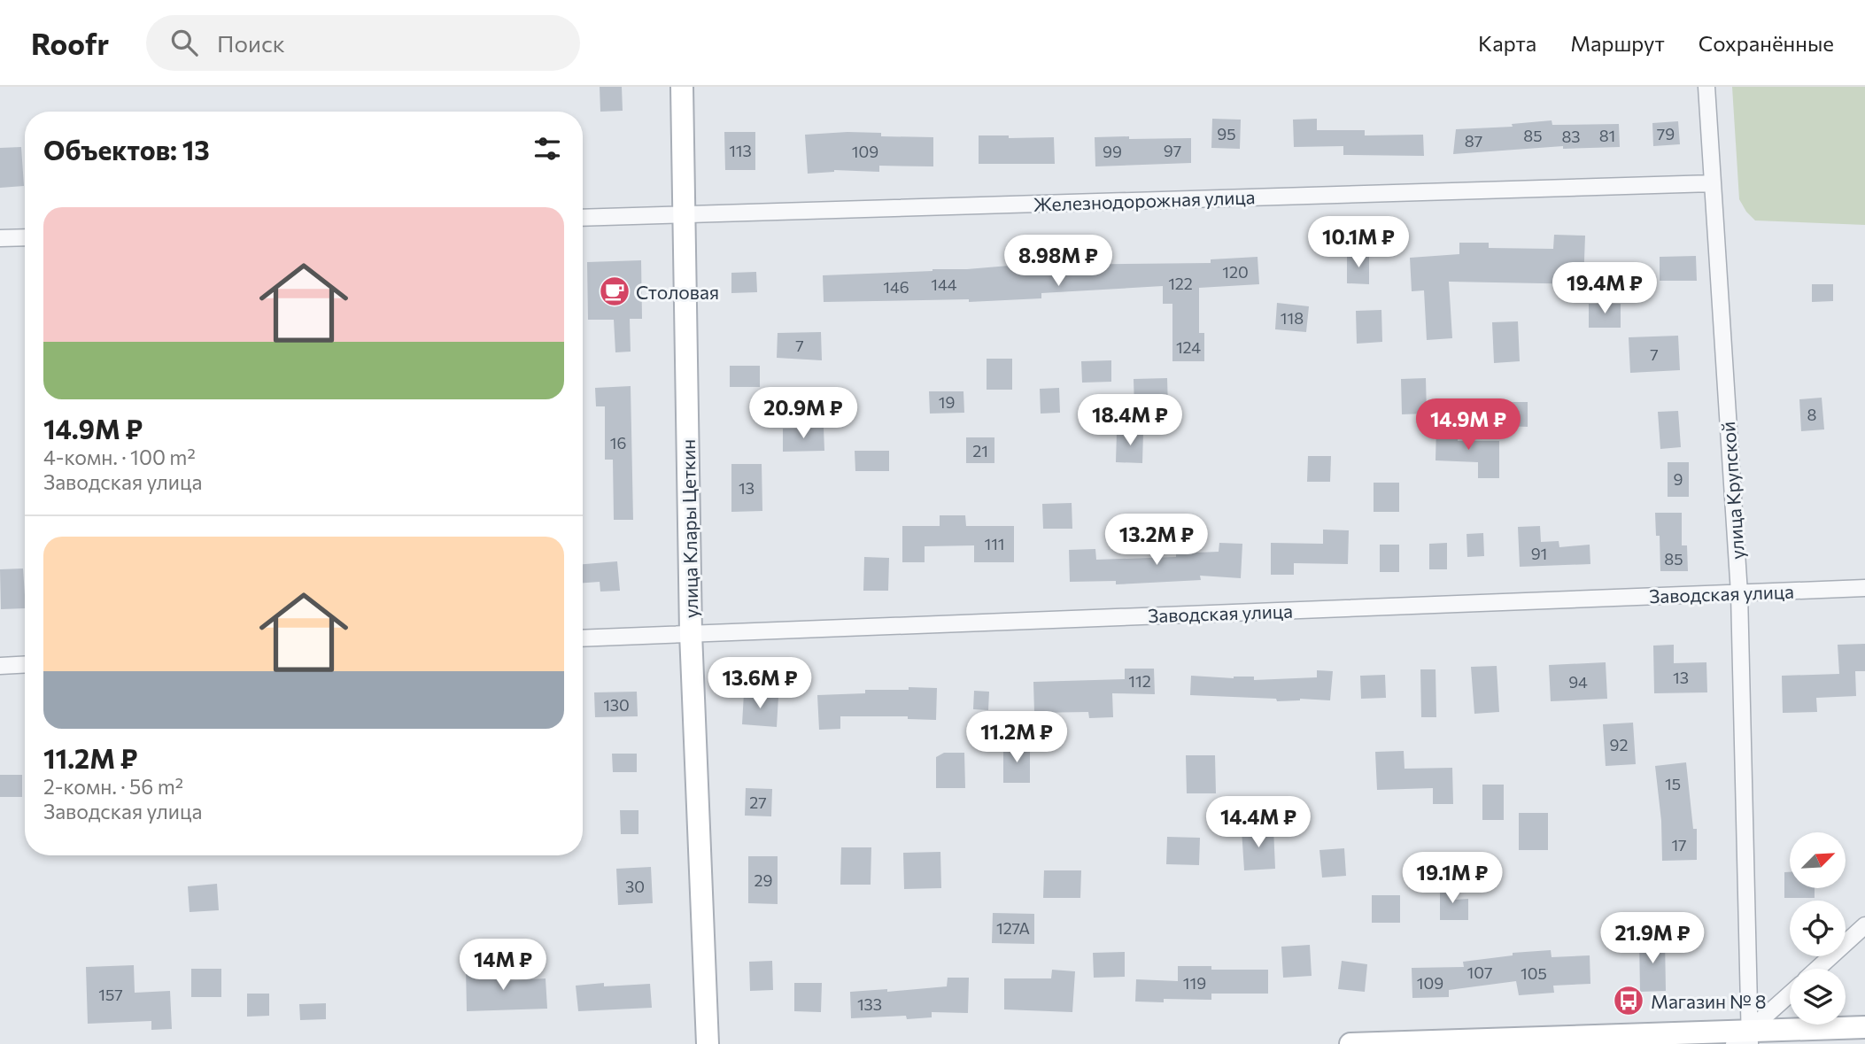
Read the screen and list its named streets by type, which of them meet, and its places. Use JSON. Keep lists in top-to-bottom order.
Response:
{
  "streets": {
    "street": [
      "Железнодорожная улица",
      "улица Крупской",
      "улица Клары Цеткин",
      "Заводская улица"
    ]
  },
  "crossings": [
    ["Железнодорожная улица", "улица Крупской"],
    ["Железнодорожная улица", "улица Клары Цеткин"],
    ["улица Крупской", "Заводская улица"],
    ["улица Клары Цеткин", "Заводская улица"]
  ],
  "places": {
    "cafe": ["Столовая"],
    "bus stop": ["Магазин № 8"]
  },
  "house_numbers": [
    "95",
    "79",
    "85",
    "81",
    "83",
    "87",
    "113",
    "97",
    "109",
    "99",
    "120",
    "122",
    "144",
    "146",
    "118",
    "7",
    "124",
    "7",
    "19",
    "8",
    "16",
    "21",
    "9",
    "13",
    "111",
    "91",
    "85",
    "13",
    "112",
    "94",
    "130",
    "92",
    "15",
    "27",
    "17",
    "29",
    "30",
    "127А",
    "107",
    "105",
    "119",
    "109",
    "157",
    "133"
  ],
  "north": "top right",
  "page": {
    "header": "Roofr",
    "search": "Поиск",
    "nav": ["Карта", "Маршрут", "Сохранённые"],
    "heading": "Объектов: 13",
    "list": [
      {
        "name": "14.9M ₽",
        "note": "4-комн. · 100 m² · Заводская улица"
      },
      {
        "name": "11.2M ₽",
        "note": "2-комн. · 56 m² · Заводская улица"
      }
    ],
    "price": [
      "10.1M ₽",
      "8.98M ₽",
      "19.4M ₽",
      "20.9M ₽",
      "18.4M ₽",
      "14.9M ₽",
      "13.2M ₽",
      "13.6M ₽",
      "11.2M ₽",
      "14.4M ₽",
      "19.1M ₽",
      "21.9M ₽",
      "14M ₽"
    ]
  }
}
